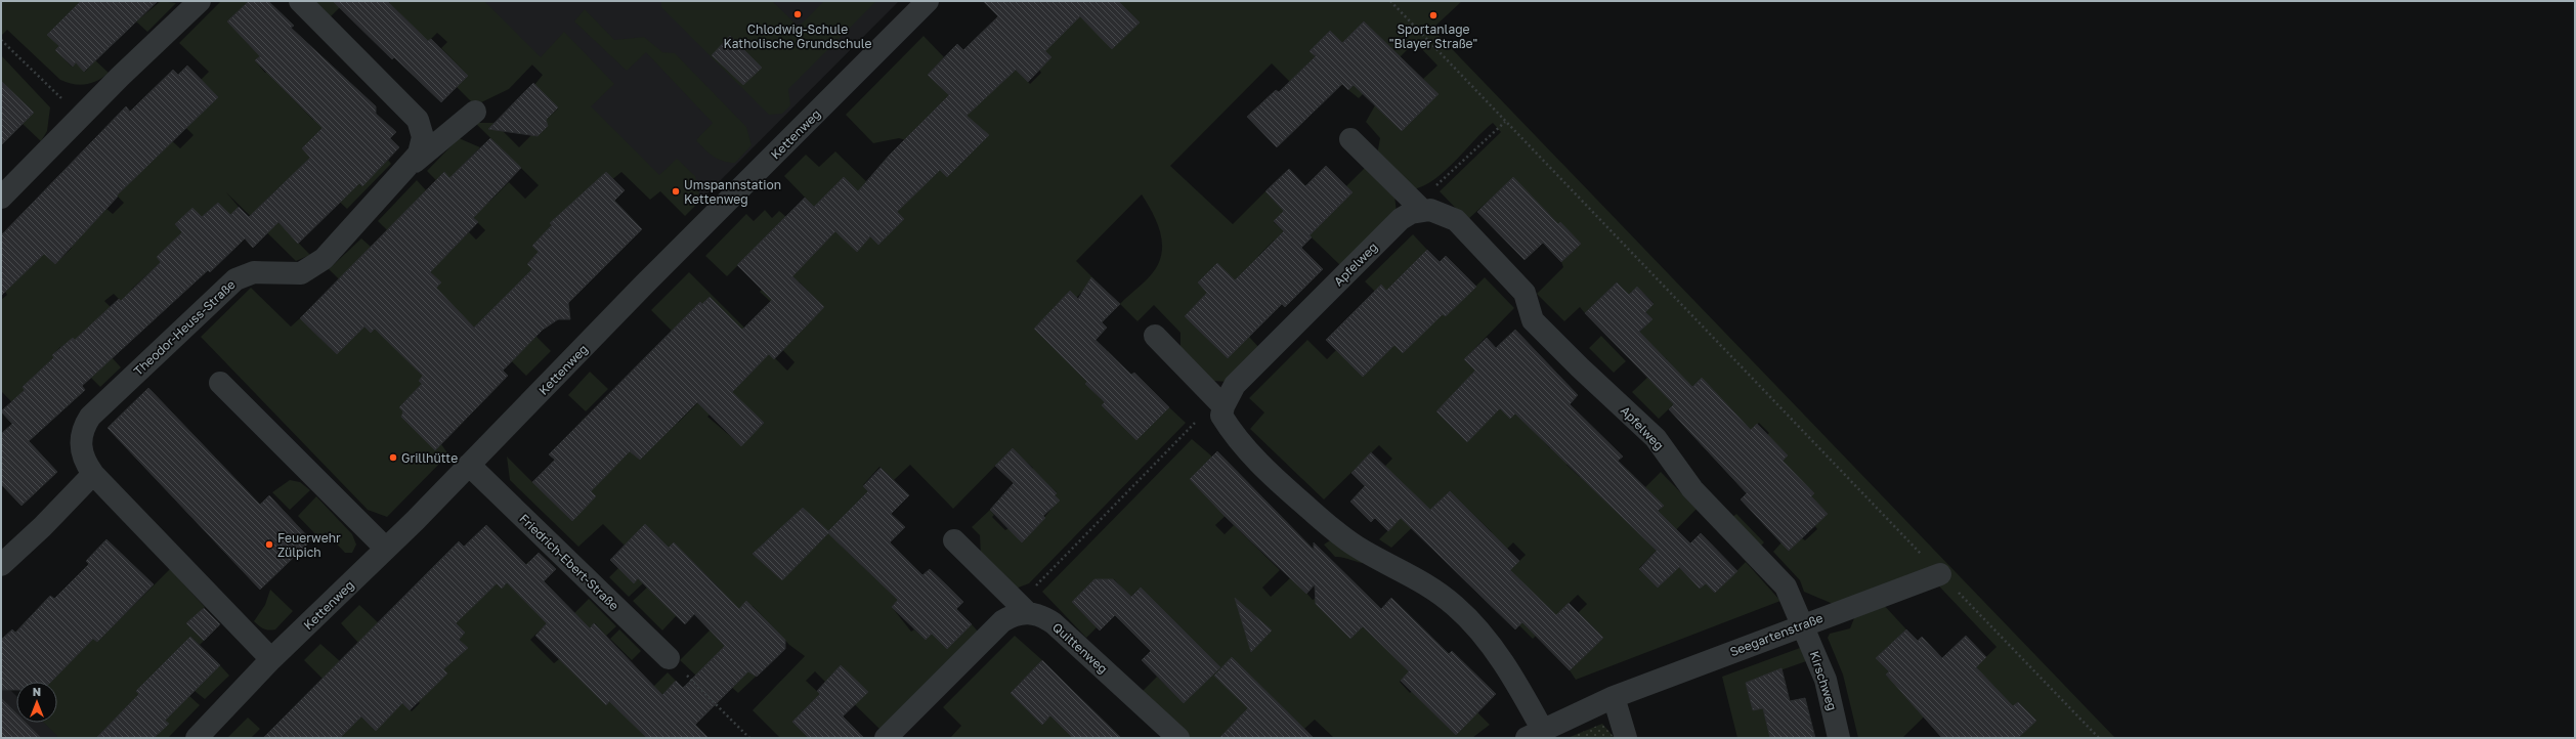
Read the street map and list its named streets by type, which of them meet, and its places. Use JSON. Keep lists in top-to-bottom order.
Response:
{
  "streets": {
    "street": [
      "Kettenweg",
      "Apfelweg",
      "Theodor-Heuss-Straße",
      "Friedrich-Ebert-Straße",
      "Seegartenstraße",
      "Quittenweg",
      "Kirschweg"
    ]
  },
  "crossings": [
    ["Kettenweg", "Theodor-Heuss-Straße"],
    ["Kettenweg", "Friedrich-Ebert-Straße"],
    ["Apfelweg", "Seegartenstraße"],
    ["Apfelweg", "Kirschweg"],
    ["Seegartenstraße", "Kirschweg"]
  ],
  "places": [
    "Chlodwig-Schule Katholische Grundschule",
    "Sportanlage \"Blayer Straße\"",
    "Umspannstation Kettenweg",
    "Grillhütte",
    "Feuerwehr Zülpich"
  ],
  "north": "top"
}
